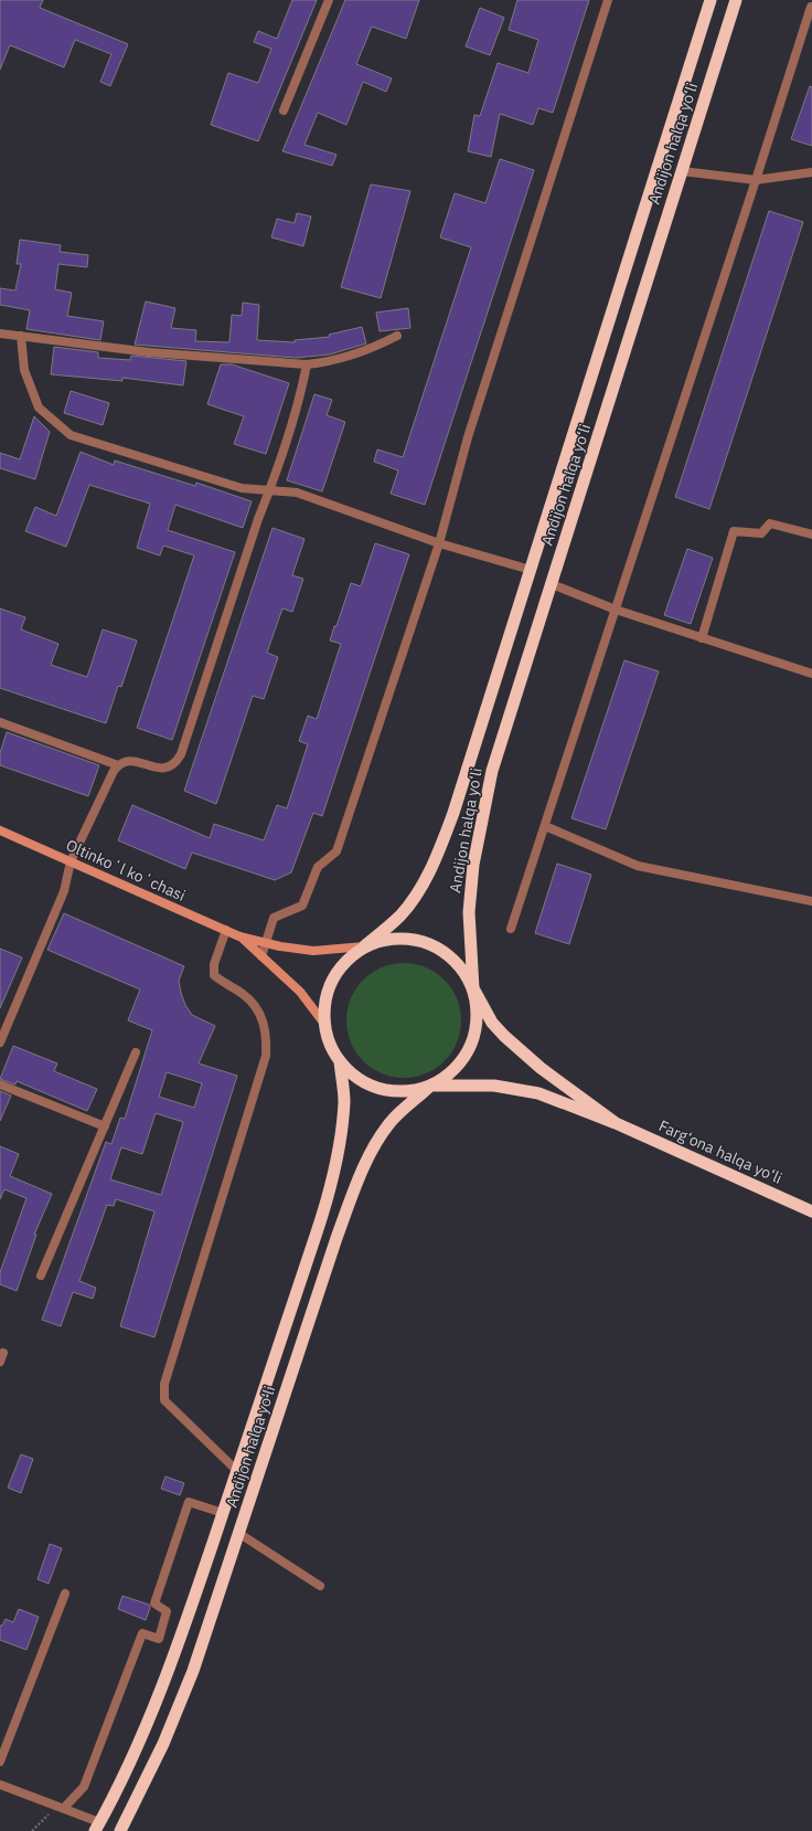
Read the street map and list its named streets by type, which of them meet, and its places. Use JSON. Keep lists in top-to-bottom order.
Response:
{
  "streets": {
    "highway": ["Andijon halqa yo‘li", "Farg‘ona halqa yo‘li"],
    "main road": ["Oltinkoʻl koʻchasi"]
  },
  "crossings": [
    ["Andijon halqa yo‘li", "Oltinkoʻl koʻchasi"],
    ["Andijon halqa yo‘li", "Farg‘ona halqa yo‘li"],
    ["Oltinkoʻl koʻchasi", "Farg‘ona halqa yo‘li"]
  ]
}
